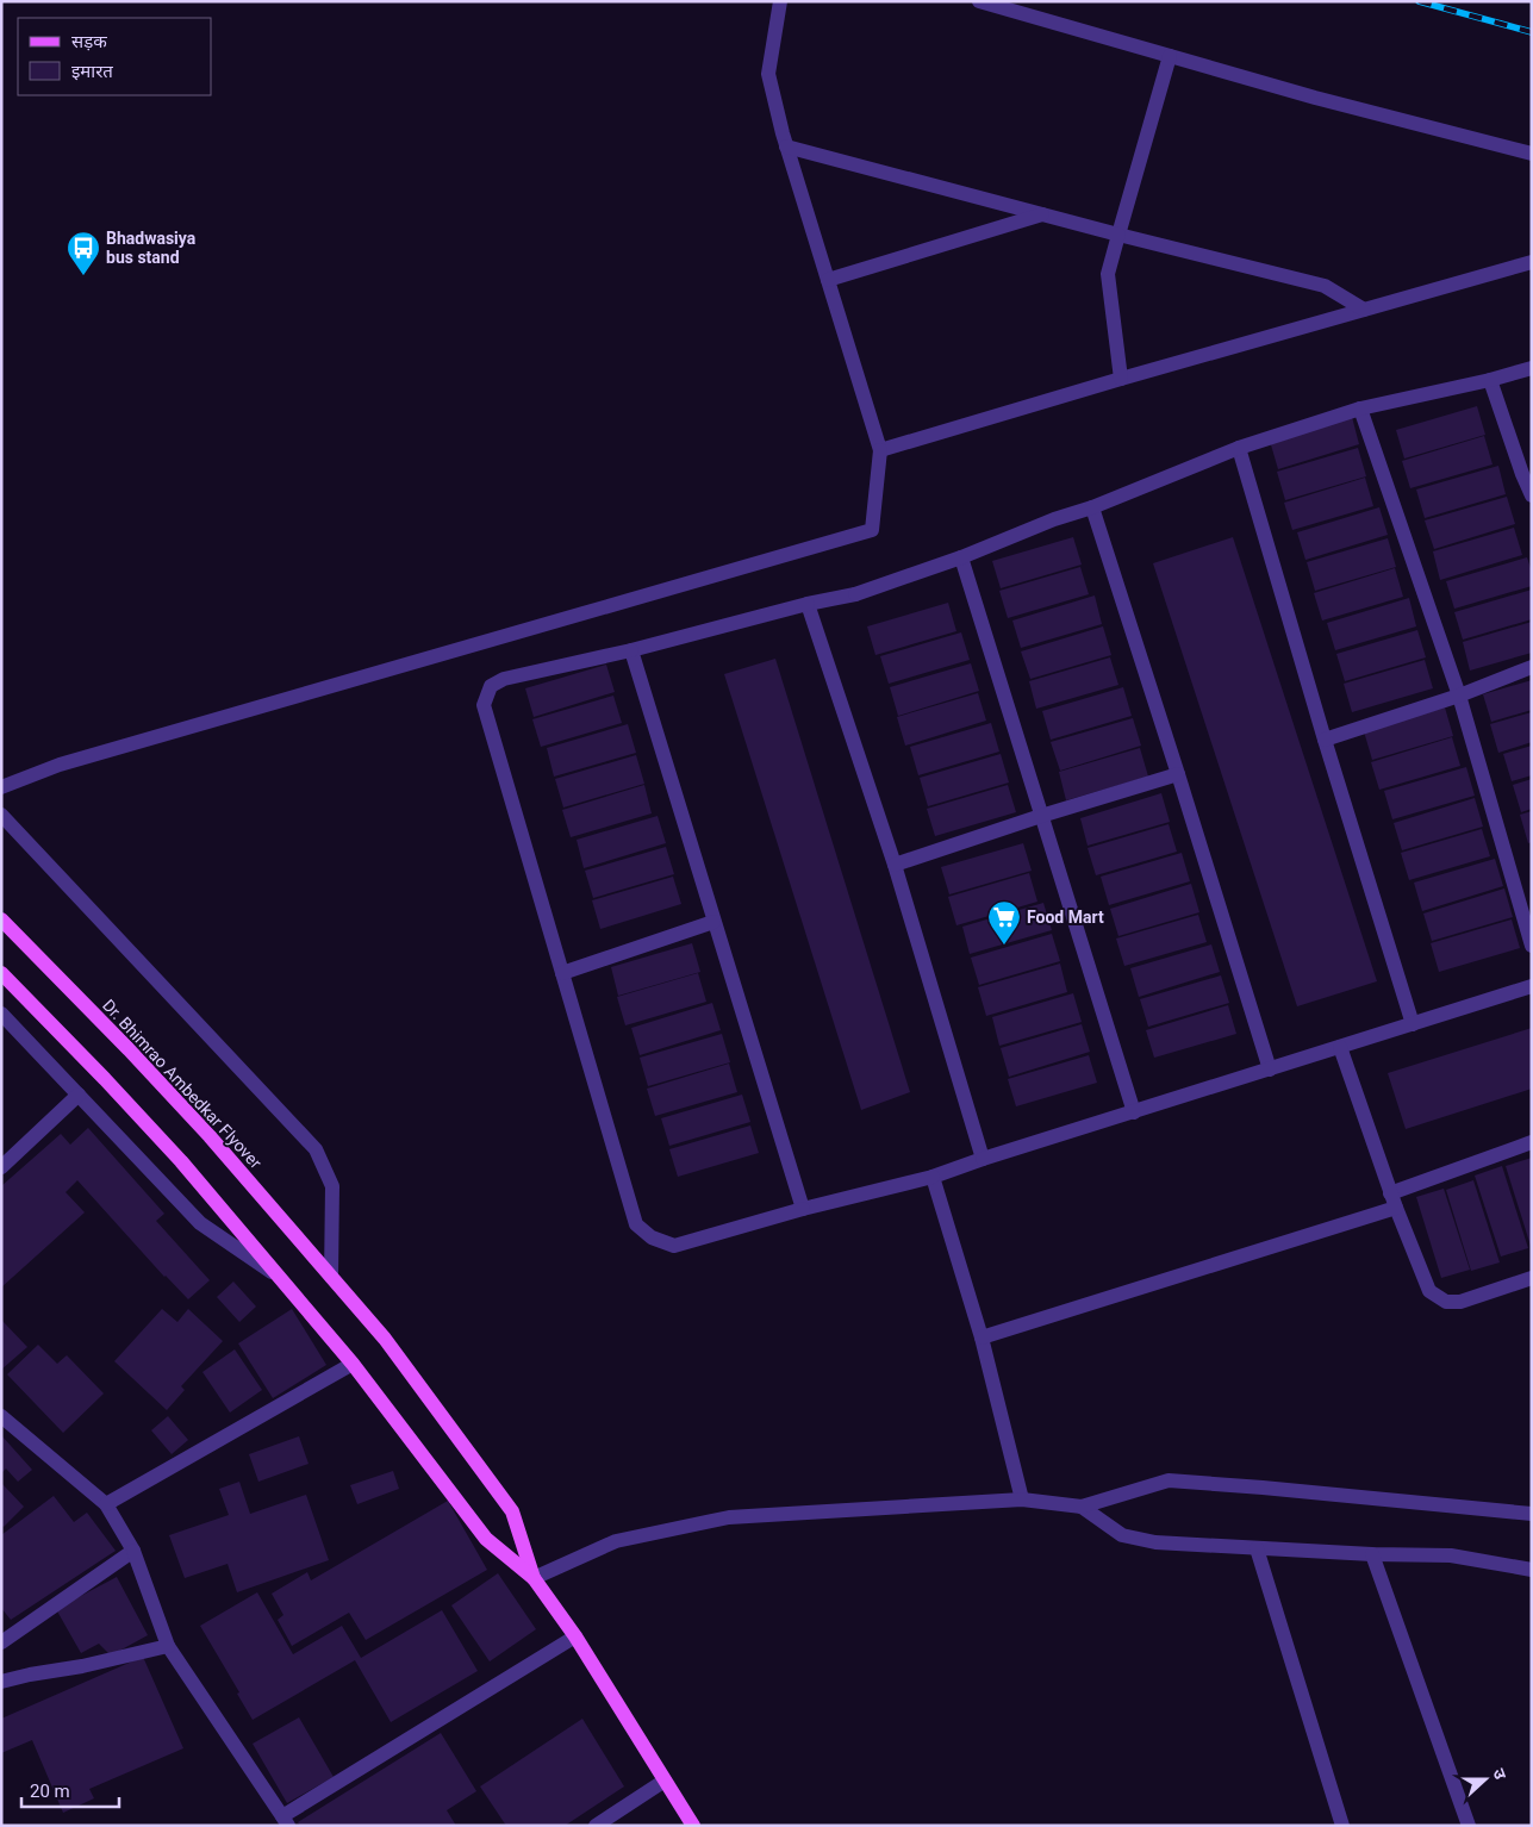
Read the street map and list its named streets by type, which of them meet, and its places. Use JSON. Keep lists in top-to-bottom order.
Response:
{
  "streets": {
    "main road": ["Dr. Bhimrao Ambedkar Flyover"]
  },
  "places": {
    "bus stop": ["Bhadwasiya bus stand"],
    "supermarket": ["Food Mart"]
  },
  "legend": ["सड़क", "इमारत"],
  "scale_bar": "20 m",
  "north": "right"
}
